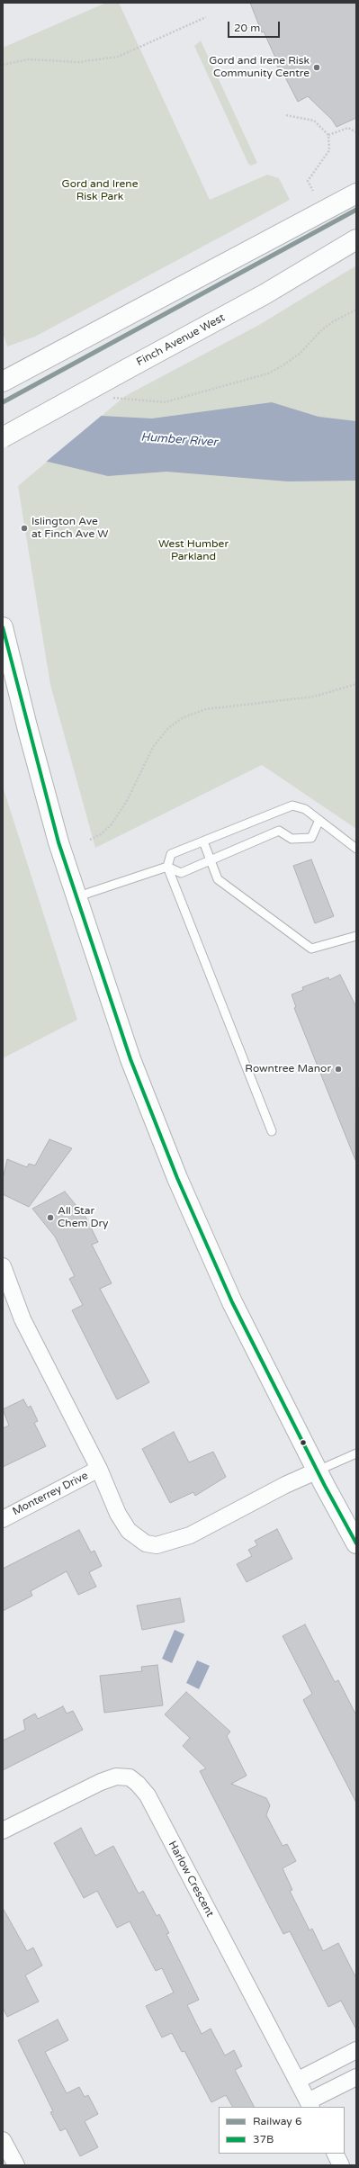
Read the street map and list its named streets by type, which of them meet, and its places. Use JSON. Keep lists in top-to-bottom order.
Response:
{
  "streets": {
    "main road": ["Finch Avenue West"],
    "street": ["Monterrey Drive", "Harlow Crescent"]
  },
  "water": ["Humber River"],
  "parks": ["Gord and Irene Risk Park", "West Humber Parkland"],
  "places": [
    "Gord and Irene Risk Community Centre",
    "Islington Ave at Finch Ave W",
    "Rowntree Manor",
    "All Star Chem Dry"
  ],
  "lines": ["rail line 6", "transit line 37B"],
  "legend": ["Railway 6", "37B"],
  "scale_bar": "20 m"
}
